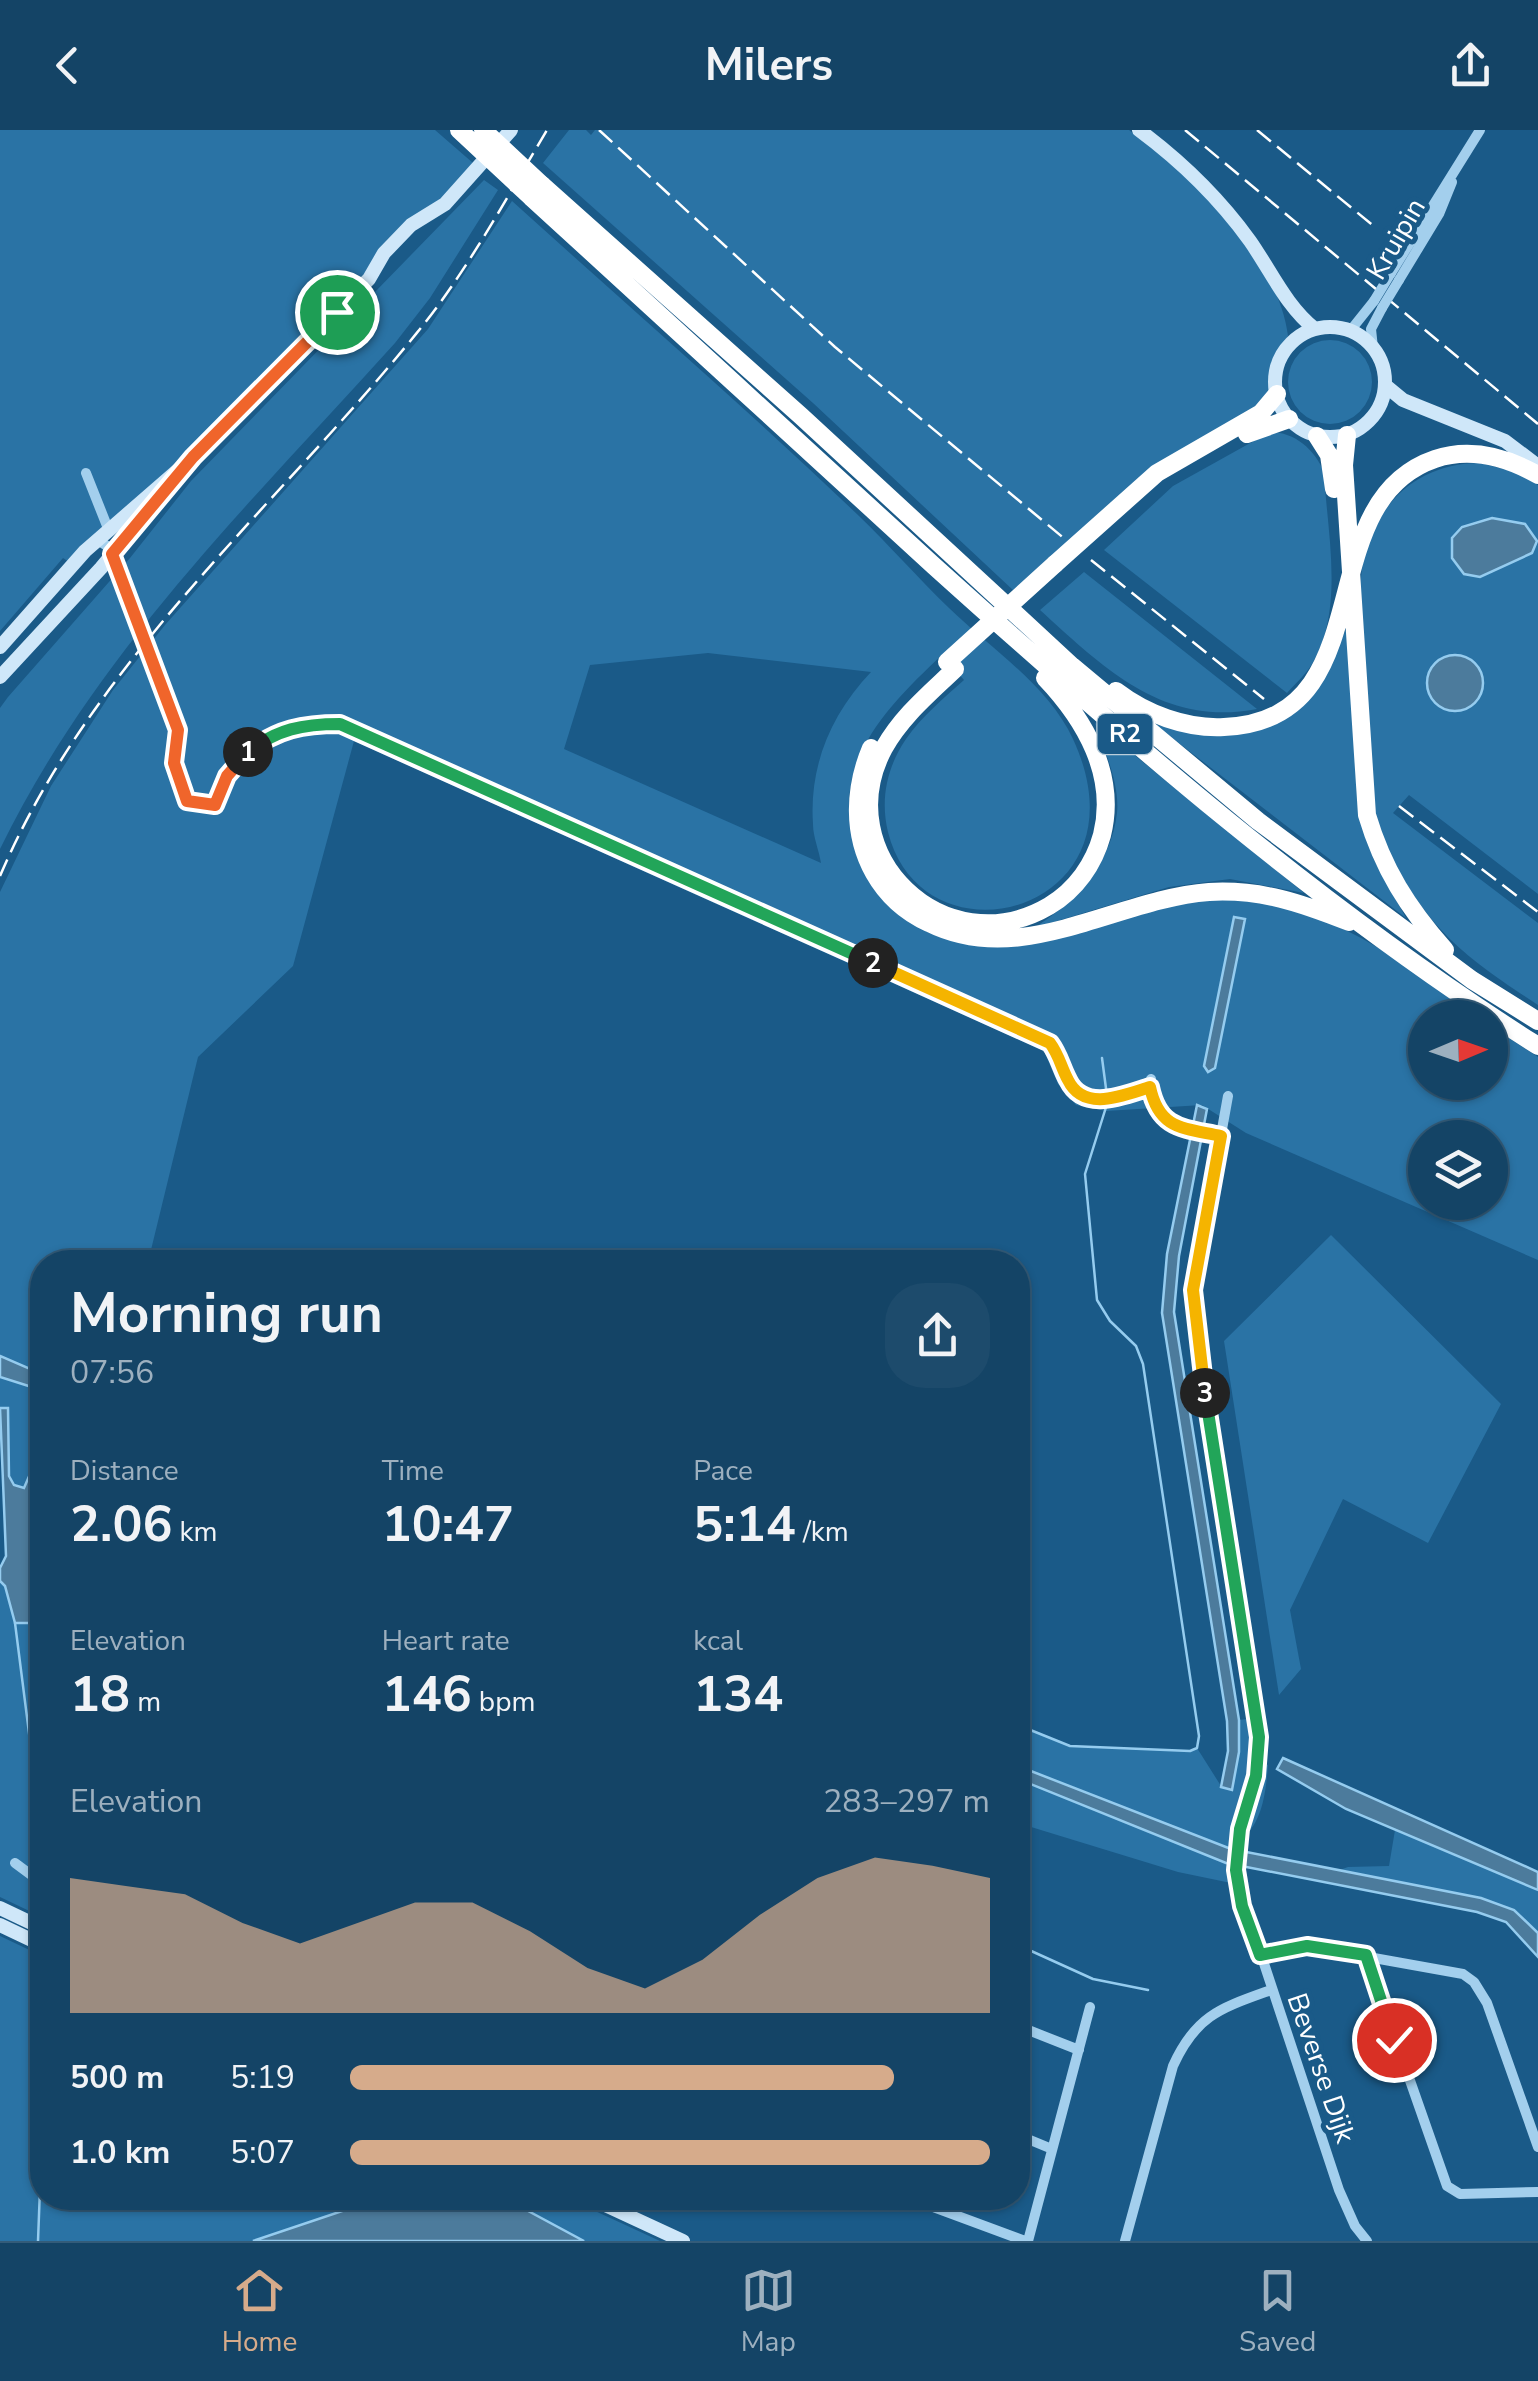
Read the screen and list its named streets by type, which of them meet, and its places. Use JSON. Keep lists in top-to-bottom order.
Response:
{
  "streets": {
    "highway": ["R2"],
    "street": ["Kruipin", "Beverse Dijk"]
  },
  "north": "right",
  "page": {
    "header": "Milers",
    "pins": ["1", "2", "3"],
    "heading": ["Morning run", "07:56"],
    "stats": [
      ["Distance", "2.06 km"],
      ["Time", "10:47"],
      ["Pace", "5:14 /km"],
      ["Elevation", "18 m"],
      ["Heart rate", "146 bpm"],
      ["kcal", "134"]
    ],
    "chart": ["Elevation", "283–297 m"],
    "list": [
      {
        "name": "500 m",
        "note": "5:19"
      },
      {
        "name": "1.0 km",
        "note": "5:07"
      }
    ],
    "tabs": ["Home", "Map", "Saved"]
  }
}
